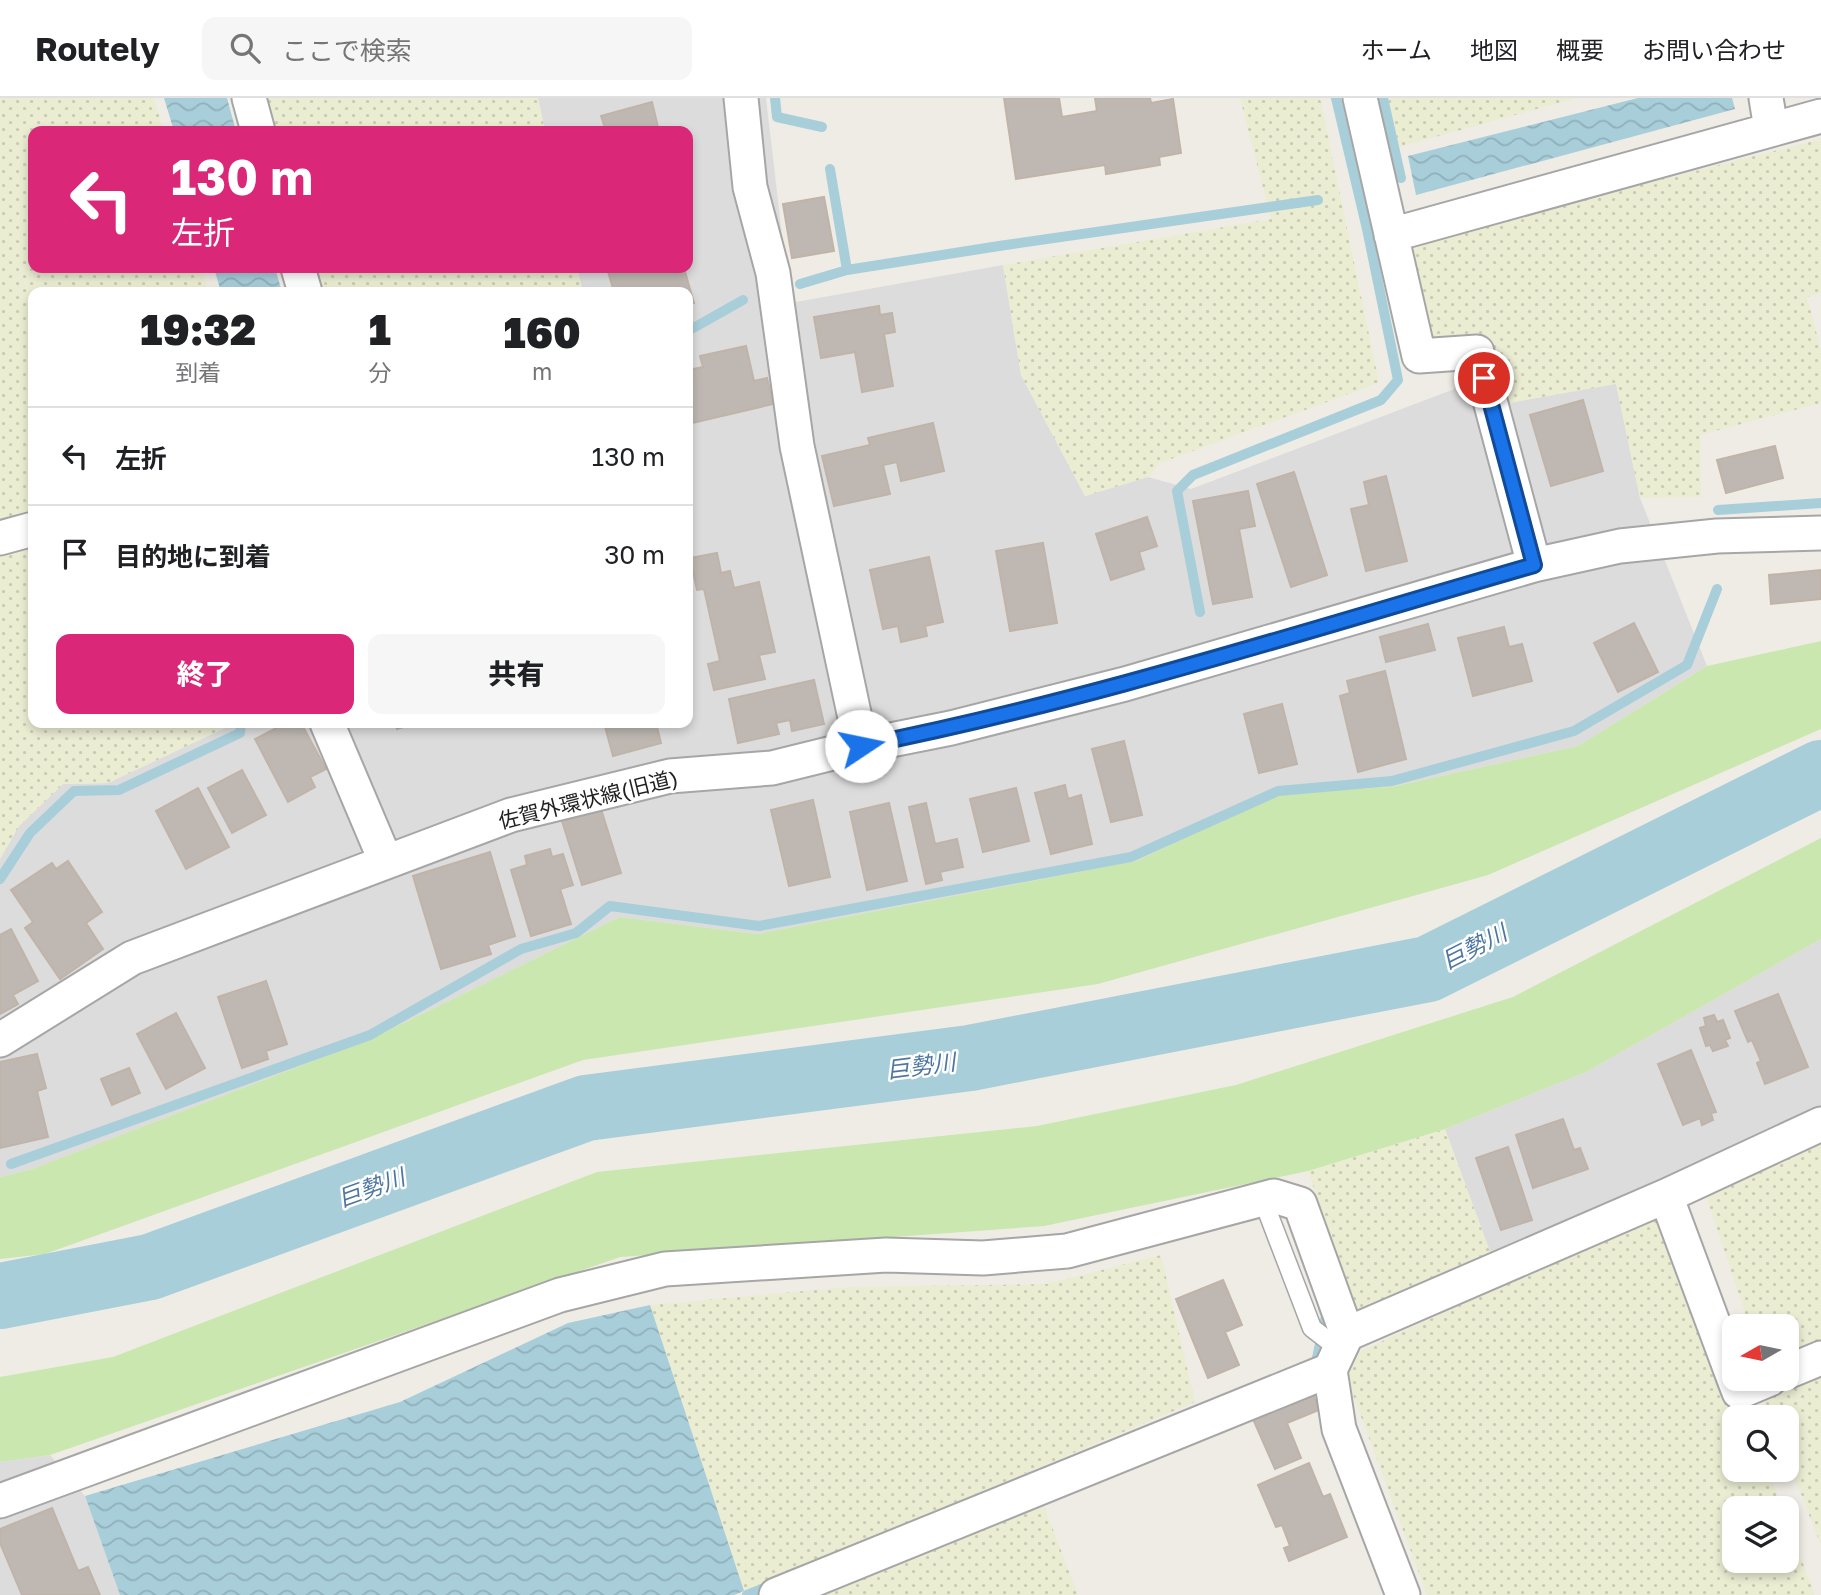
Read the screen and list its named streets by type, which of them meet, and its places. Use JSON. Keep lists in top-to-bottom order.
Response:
{
  "streets": {
    "street": ["佐賀外環状線(旧道)"]
  },
  "water": ["巨勢川"],
  "north": "left",
  "page": {
    "header": "Routely",
    "search": "ここで検索",
    "nav": [
      "ホーム",
      "地図",
      "概要",
      "お問い合わせ"
    ],
    "turn": ["130 m", "左折"],
    "eta": [
      "19:32",
      "到着",
      "1",
      "分",
      "160",
      "m"
    ],
    "list": [
      {
        "name": "左折",
        "value": "130 m"
      },
      {
        "name": "目的地に到着",
        "value": "30 m"
      }
    ],
    "buttons": ["終了", "共有"]
  }
}
